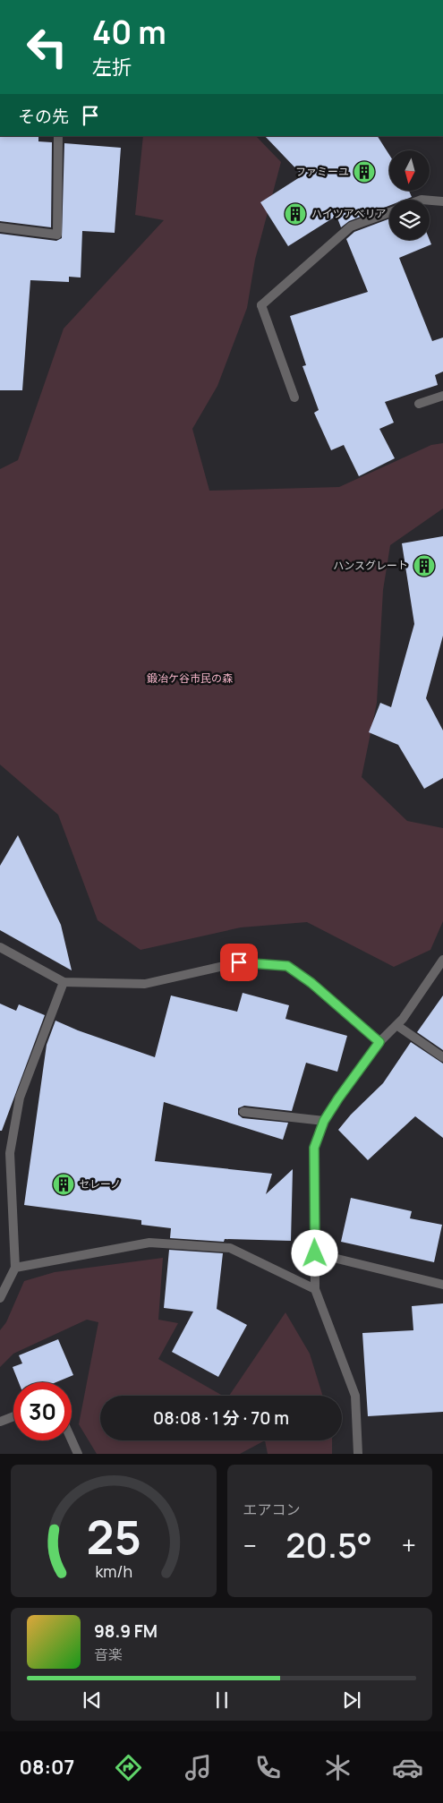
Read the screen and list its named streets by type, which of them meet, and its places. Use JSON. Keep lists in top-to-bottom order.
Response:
{
  "parks": ["鍛冶ケ谷市民の森"],
  "places": {
    "building": [
      "ファミーユ",
      "ハイツアベリア",
      "ハンスグレート",
      "セレーノ"
    ]
  },
  "north": "bottom",
  "page": {
    "turn": ["40 m", "左折"],
    "then": "その先",
    "limit": "30",
    "trip": "08:08 · 1 分 · 70 m",
    "tile": "エアコン",
    "heat": ["−", "20.5°", "+"],
    "song": ["98.9 FM", "音楽"],
    "tabs": "08:07",
    "gauge": ["25", "km/h"]
  }
}
